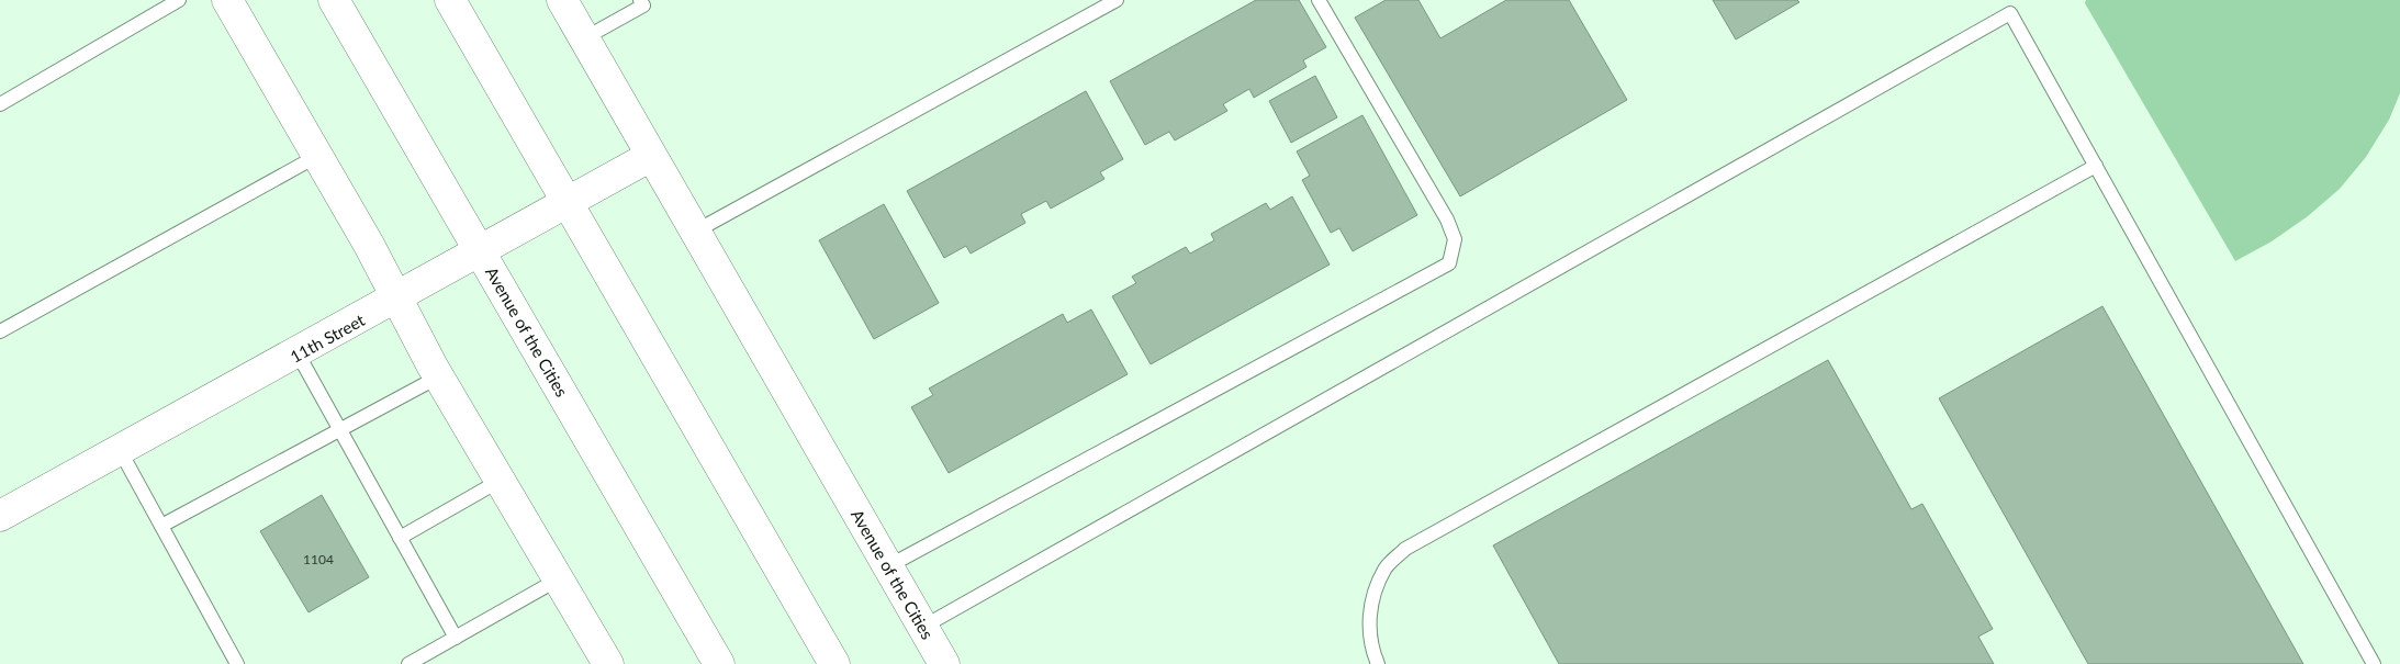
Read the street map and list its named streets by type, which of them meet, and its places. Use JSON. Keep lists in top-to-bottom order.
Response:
{
  "streets": {
    "street": ["Avenue of the Cities", "11th Street"]
  },
  "crossings": [
    ["Avenue of the Cities", "11th Street"]
  ],
  "house_numbers": ["1104"]
}
